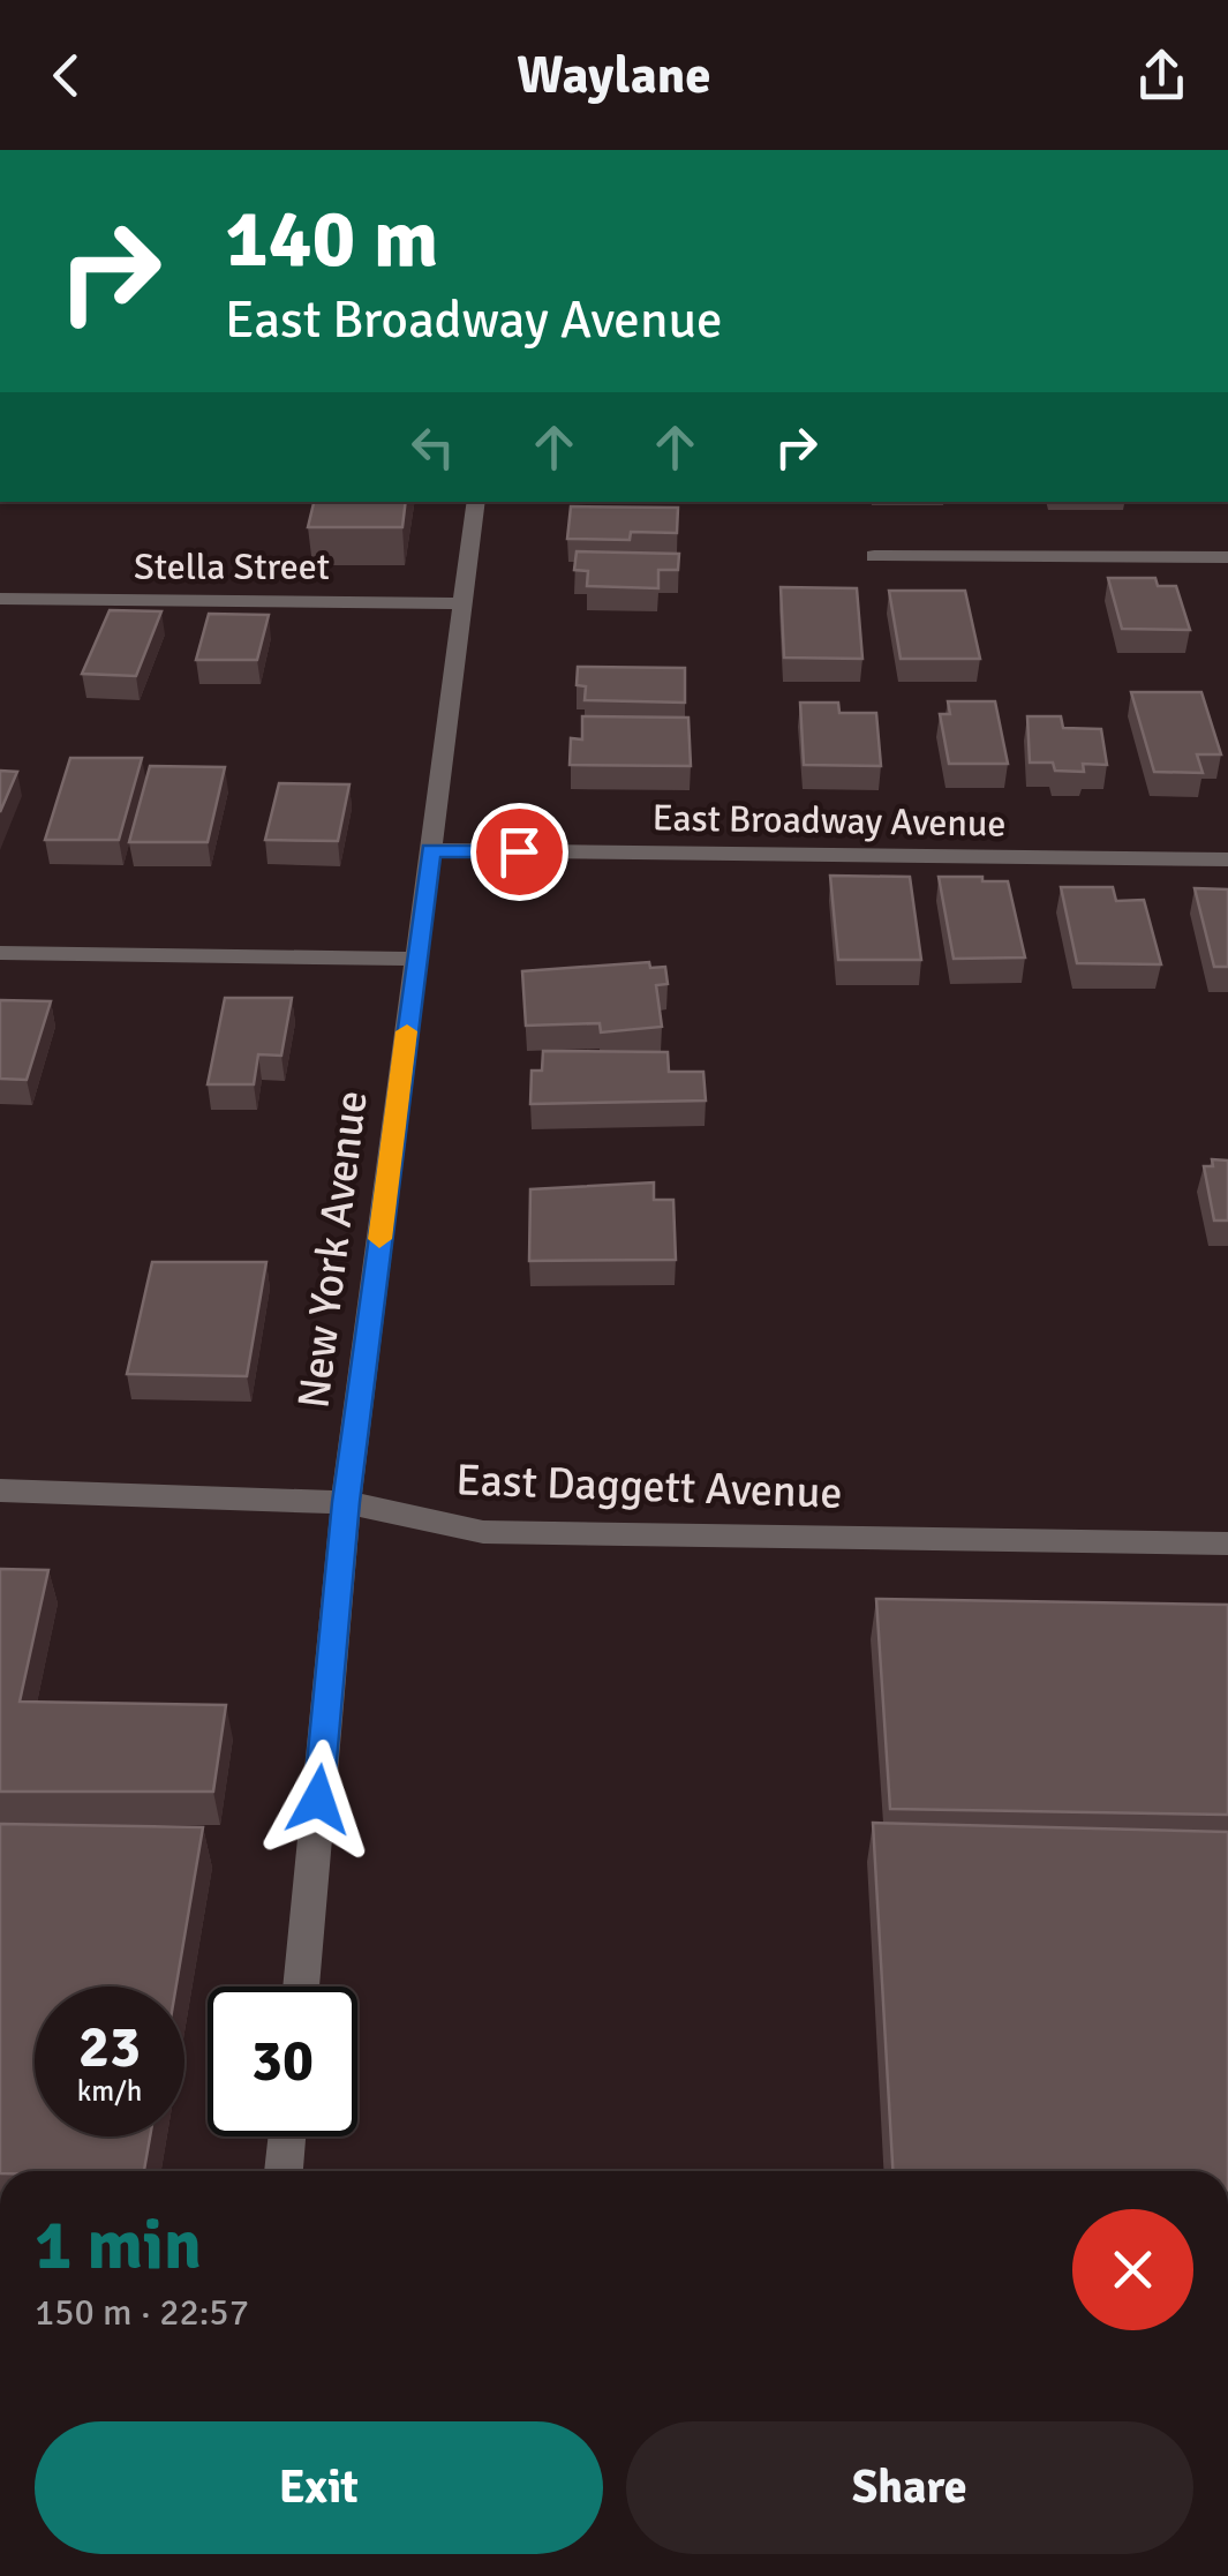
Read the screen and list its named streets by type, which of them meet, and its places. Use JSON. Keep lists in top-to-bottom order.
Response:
{
  "streets": {
    "street": [
      "Stella Street",
      "East Broadway Avenue",
      "New York Avenue",
      "East Daggett Avenue"
    ]
  },
  "crossings": [
    ["Stella Street", "New York Avenue"],
    ["East Broadway Avenue", "New York Avenue"],
    ["New York Avenue", "East Daggett Avenue"]
  ],
  "page": {
    "header": "Waylane",
    "turn": ["140 m", "East Broadway Avenue"],
    "speed": "23 km/h",
    "limit": "30",
    "heading": ["1 min", "150 m · 22:57"],
    "buttons": ["Exit", "Share"]
  }
}
